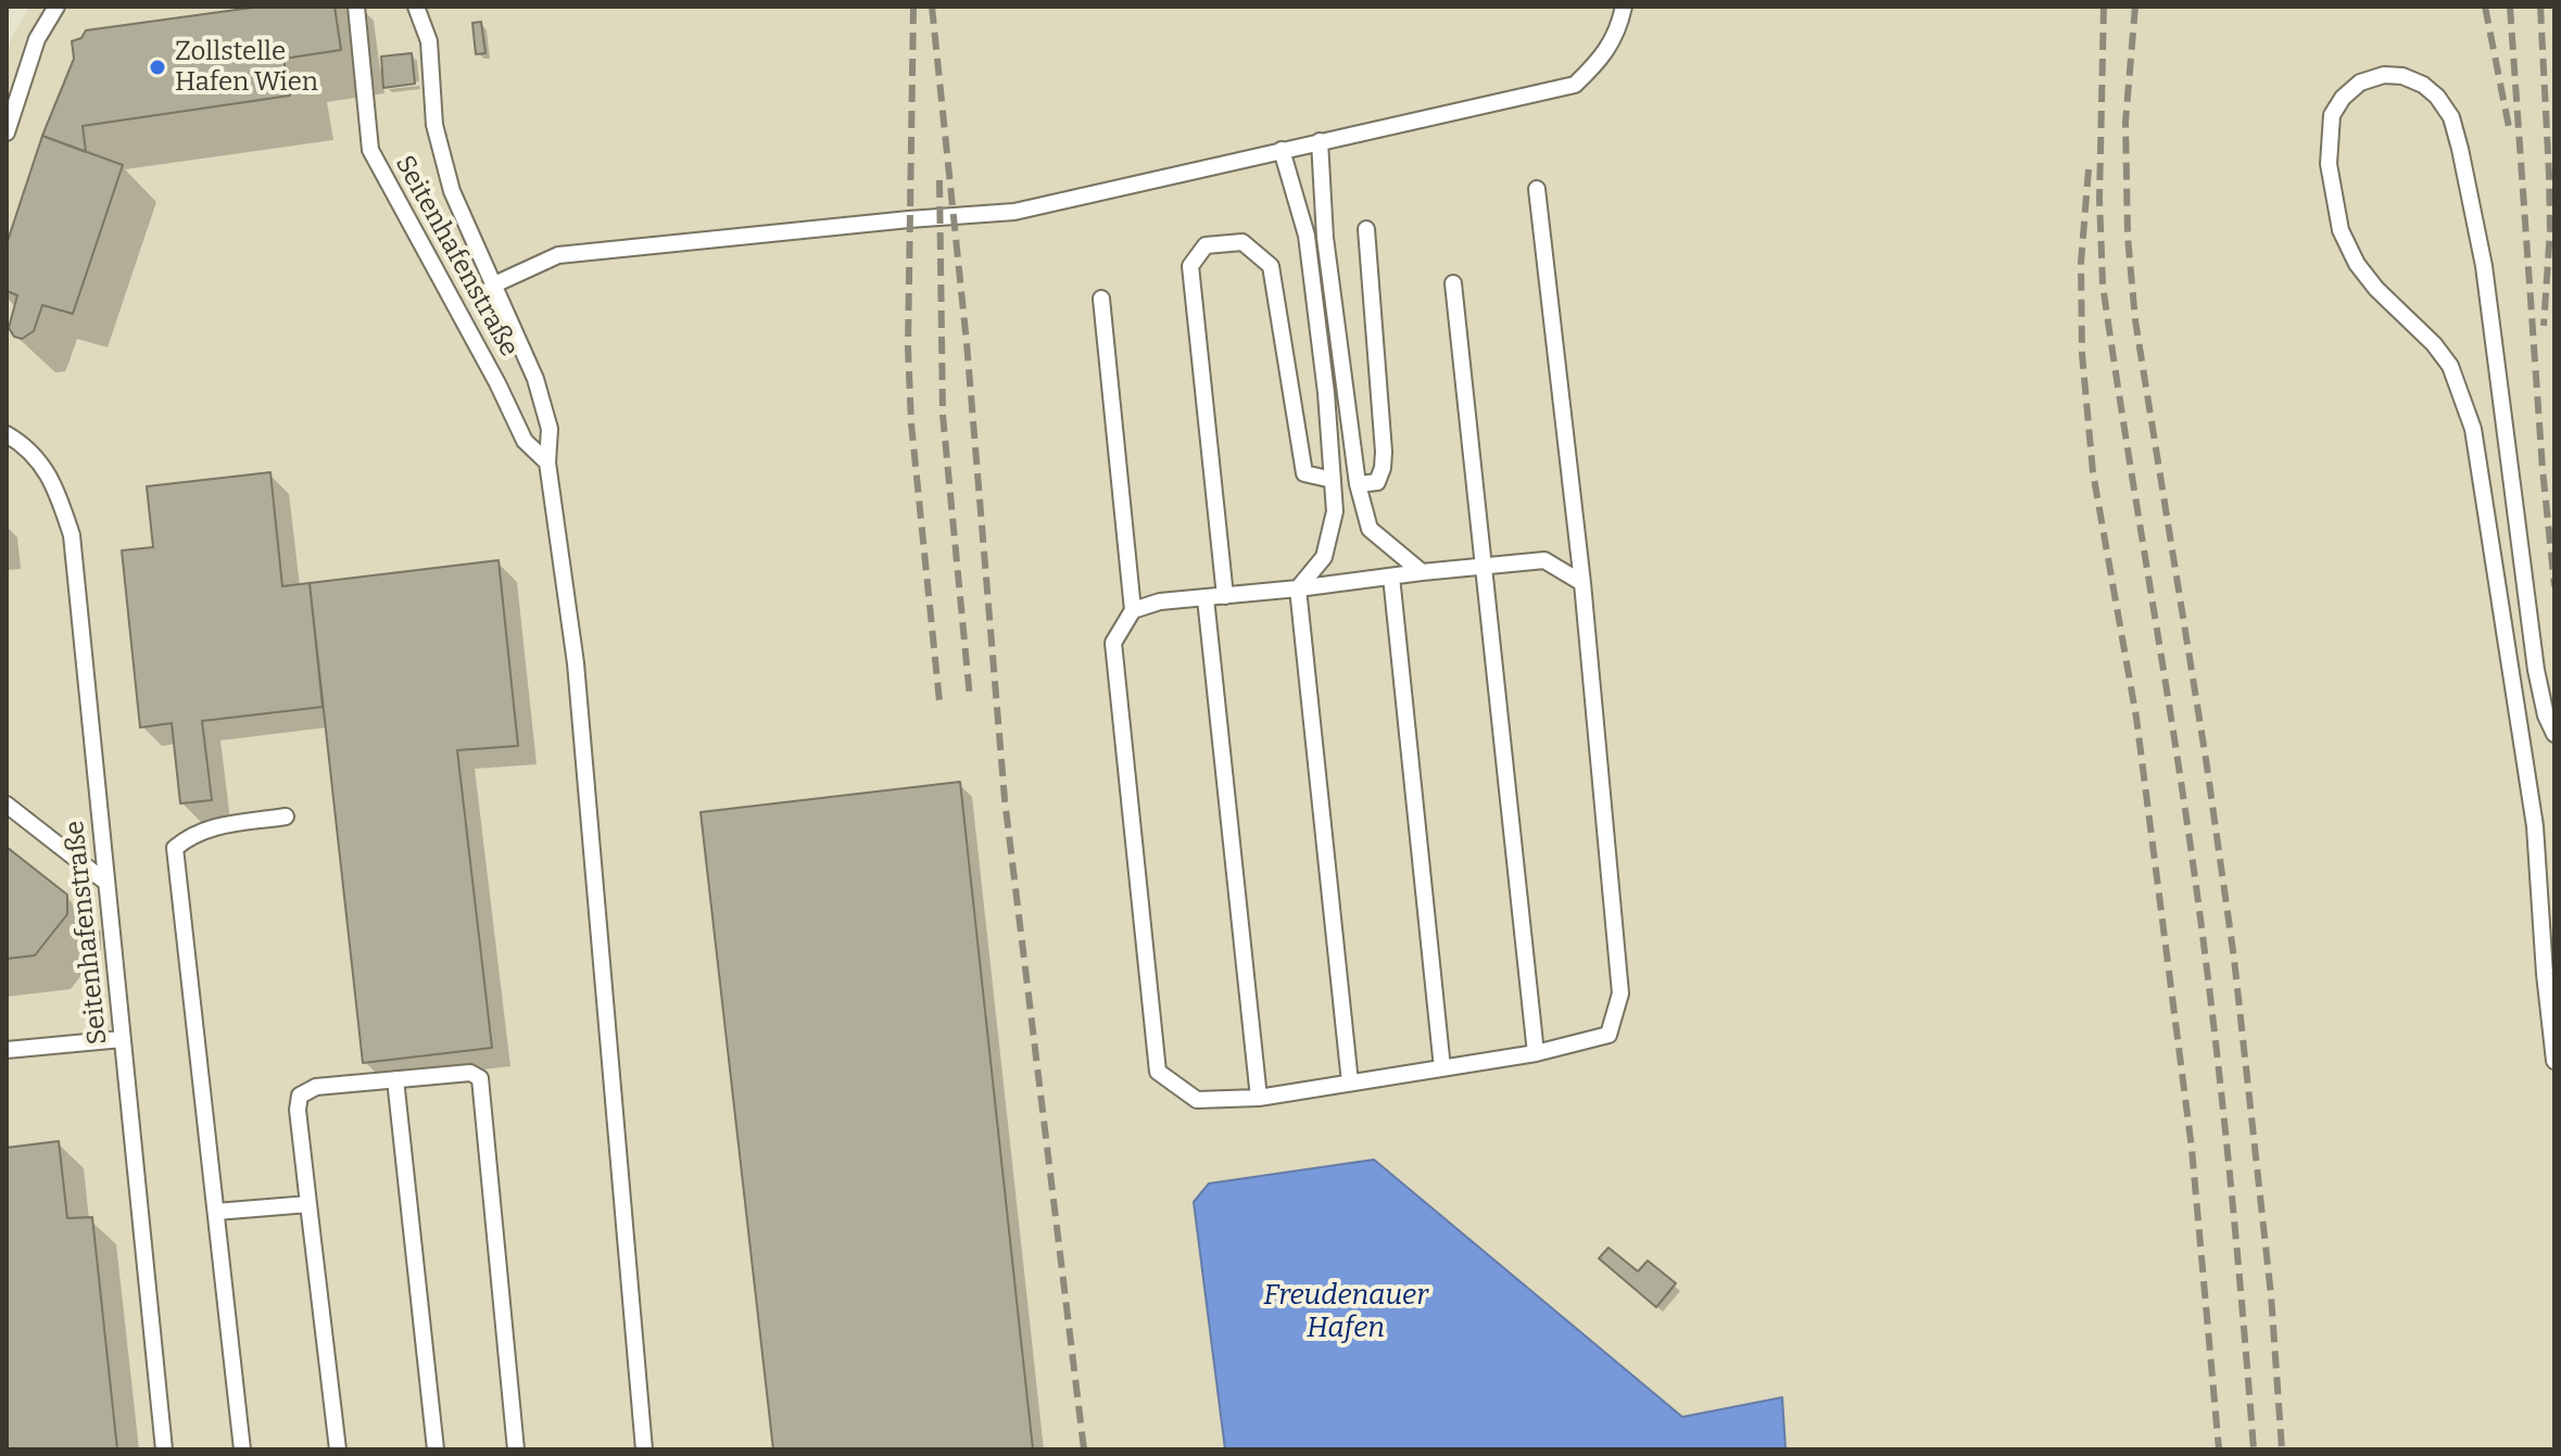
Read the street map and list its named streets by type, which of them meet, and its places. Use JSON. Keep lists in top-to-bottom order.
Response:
{
  "streets": {
    "lane": ["Seitenhafenstraße"]
  },
  "water": ["Freudenauer Hafen"],
  "places": ["Zollstelle Hafen Wien"]
}
